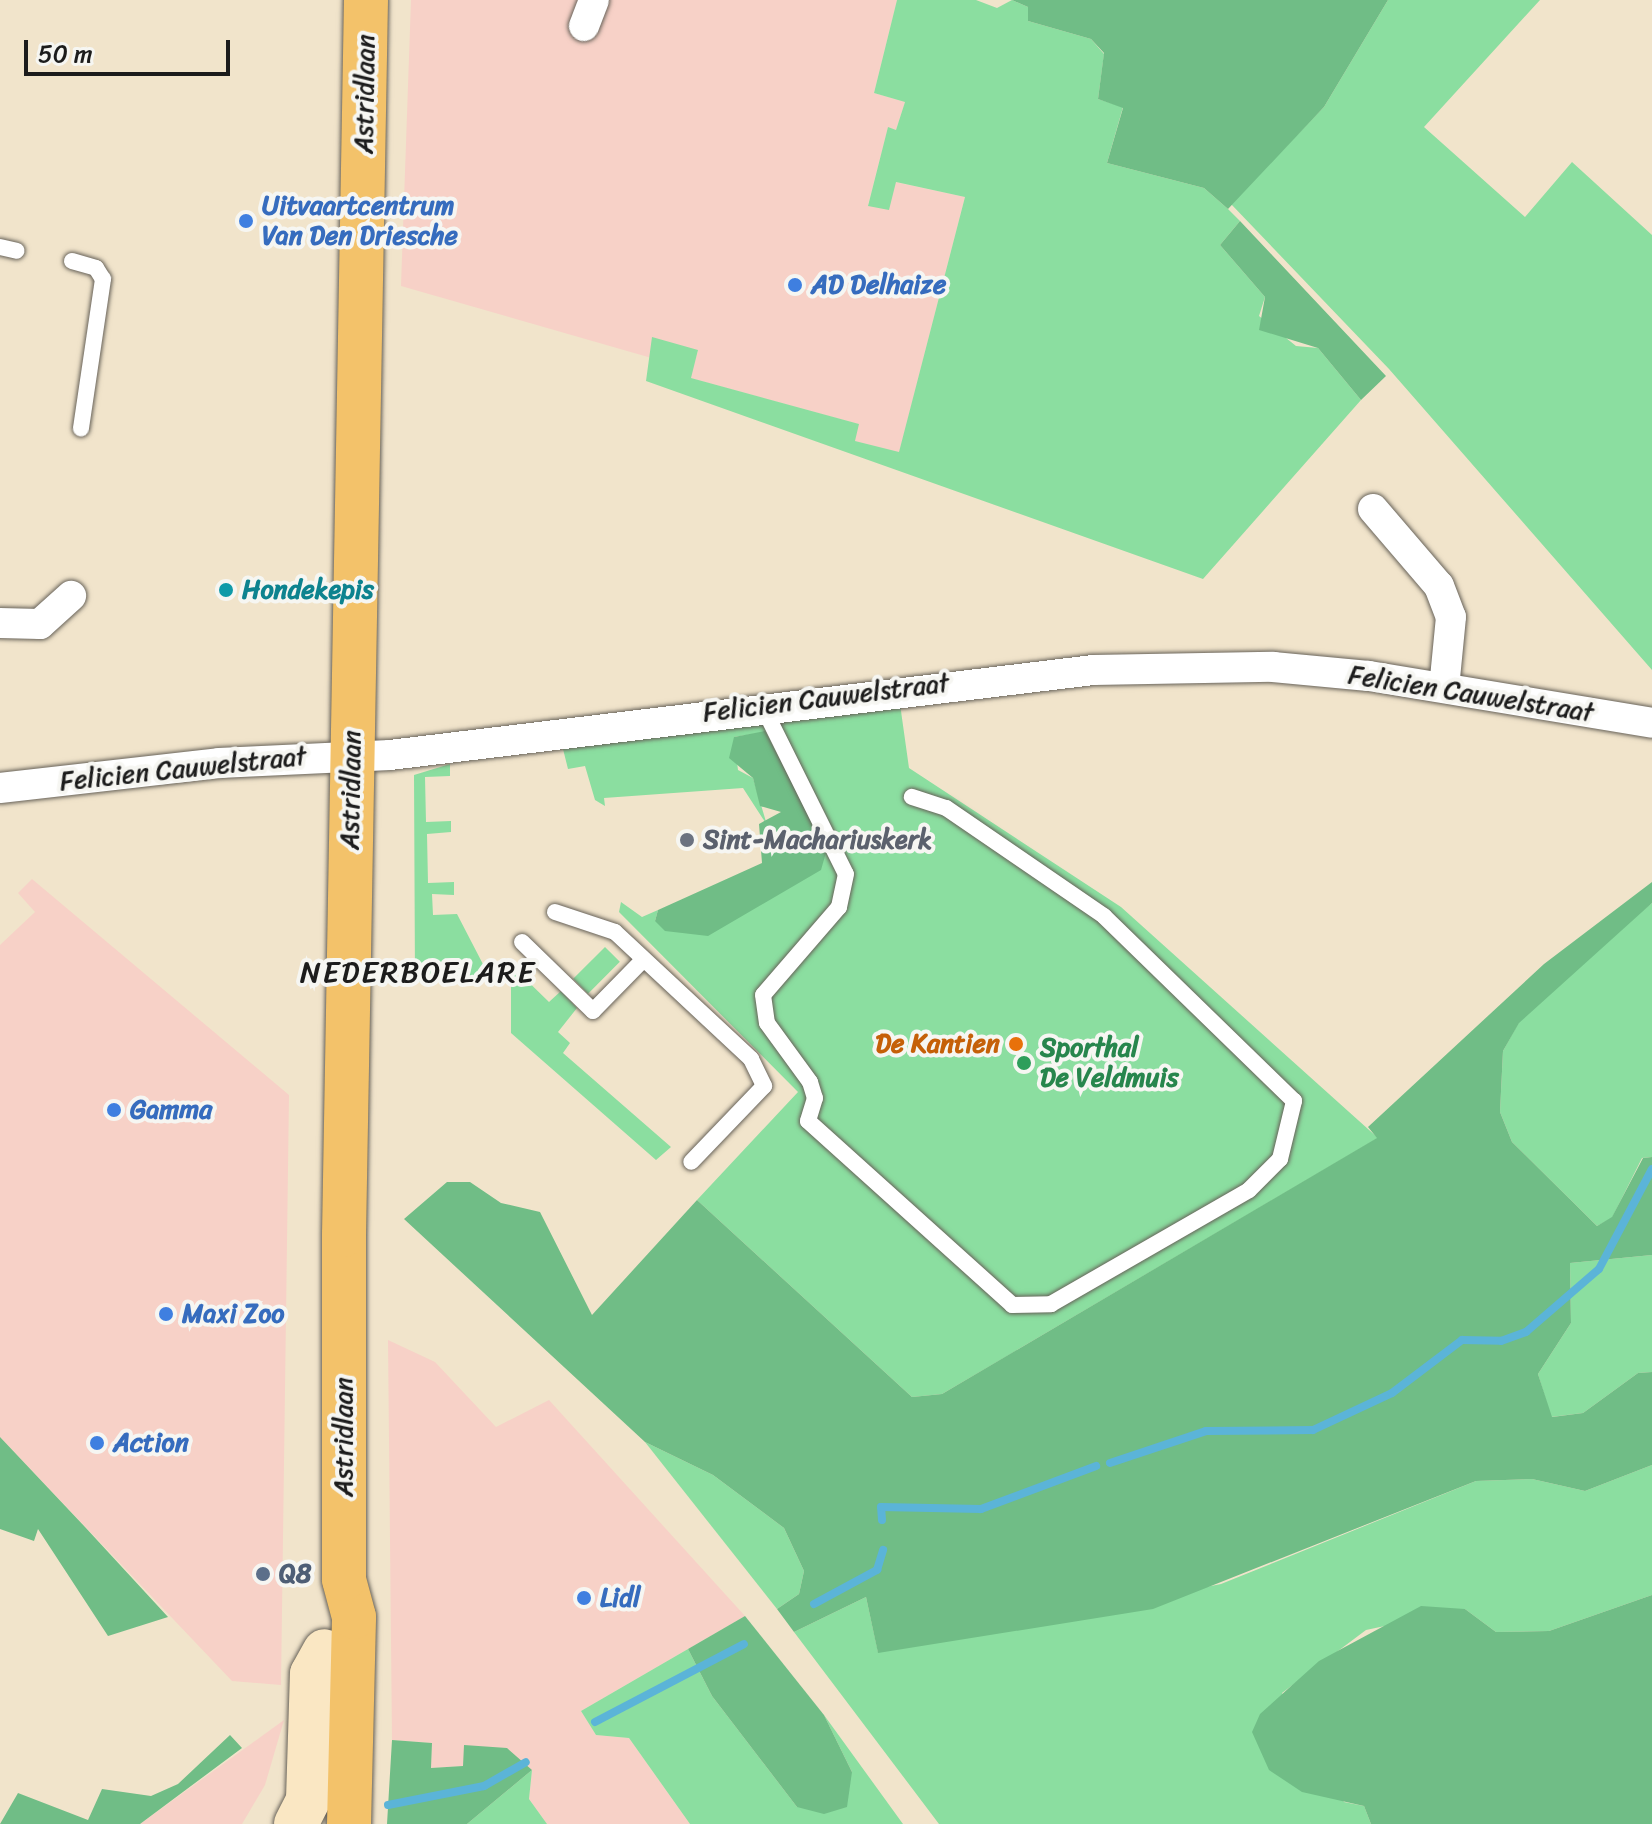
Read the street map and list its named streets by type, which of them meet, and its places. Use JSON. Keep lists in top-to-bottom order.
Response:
{
  "streets": {
    "main road": ["Astridlaan"],
    "street": ["Felicien Cauwelstraat"]
  },
  "crossings": [
    ["Astridlaan", "Felicien Cauwelstraat"]
  ],
  "districts": ["NEDERBOELARE"],
  "places": [
    "Uitvaartcentrum Van Den Driesche",
    "AD Delhaize",
    "Hondekepis",
    "Sint-Machariuskerk",
    "De Kantien",
    "Sporthal De Veldmuis",
    "Gamma",
    "Maxi Zoo",
    "Action",
    "Q8",
    "Lidl"
  ],
  "scale_bar": "50 m"
}
